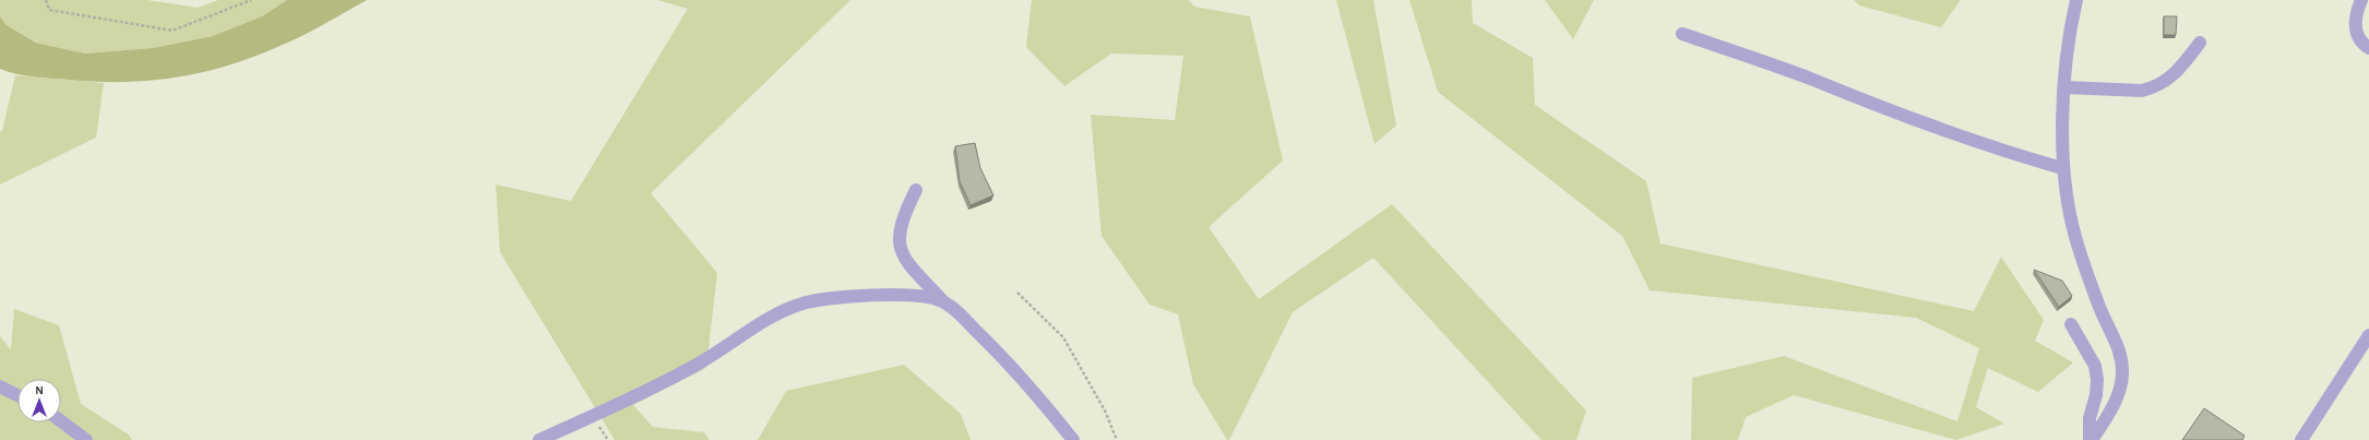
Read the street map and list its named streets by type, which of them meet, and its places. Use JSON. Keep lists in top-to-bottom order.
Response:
{
  "north": "top"
}
